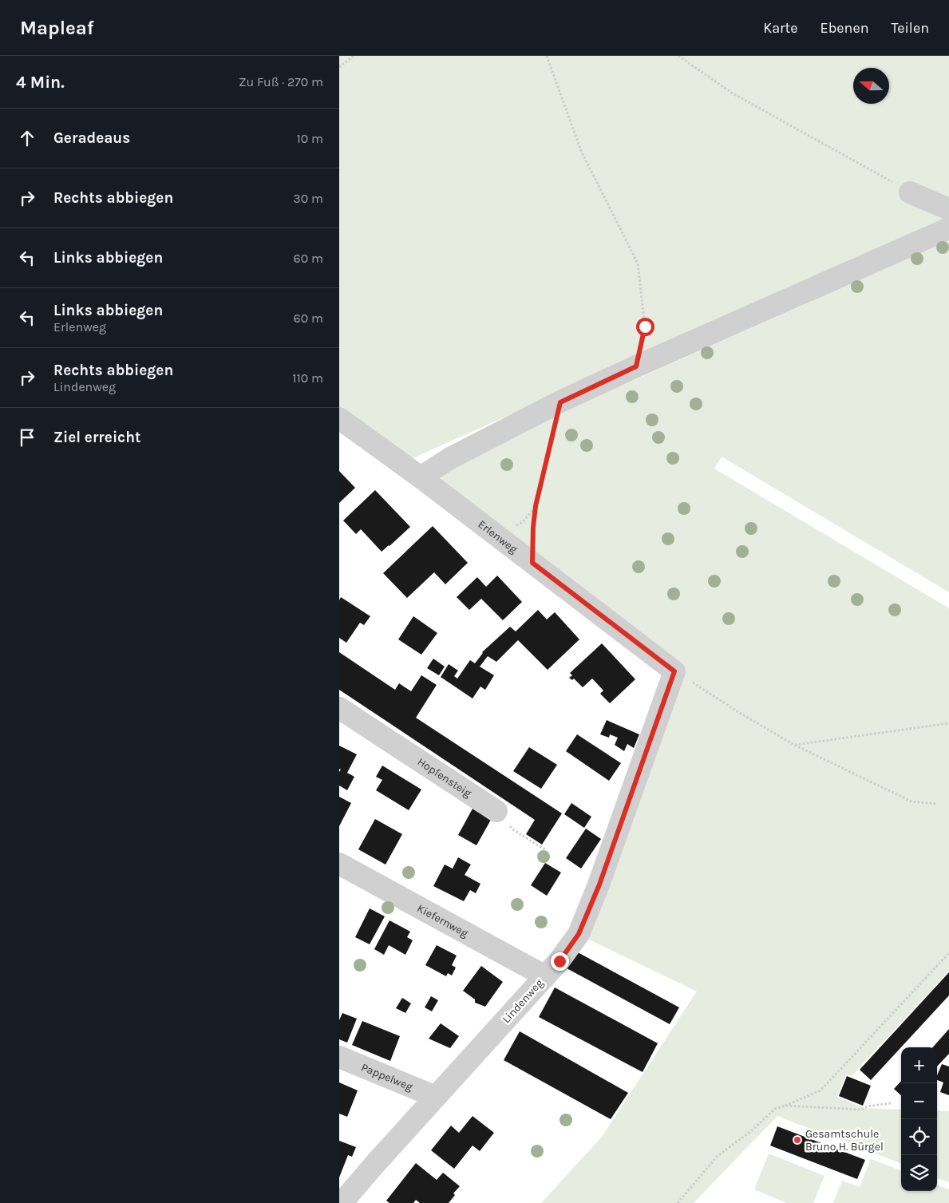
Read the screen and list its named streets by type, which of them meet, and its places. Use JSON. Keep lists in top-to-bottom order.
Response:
{
  "streets": {
    "street": [
      "Erlenweg",
      "Hopfensteig",
      "Kiefernweg",
      "Lindenweg",
      "Pappelweg"
    ]
  },
  "crossings": [
    ["Erlenweg", "Lindenweg"],
    ["Kiefernweg", "Lindenweg"],
    ["Lindenweg", "Pappelweg"]
  ],
  "places": ["Gesamtschule Bruno H. Bürgel"],
  "north": "left",
  "page": {
    "header": "Mapleaf",
    "nav": ["Karte", "Ebenen", "Teilen"],
    "heading": ["4 Min.", "Zu Fuß · 270 m"],
    "list": [
      ["Geradeaus", "10 m"],
      ["Rechts abbiegen", "30 m"],
      ["Links abbiegen", "60 m"],
      ["Links abbiegen", "Erlenweg", "60 m"],
      ["Rechts abbiegen", "Lindenweg", "110 m"],
      "Ziel erreicht"
    ],
    "map_buttons": ["+", "−"]
  }
}
